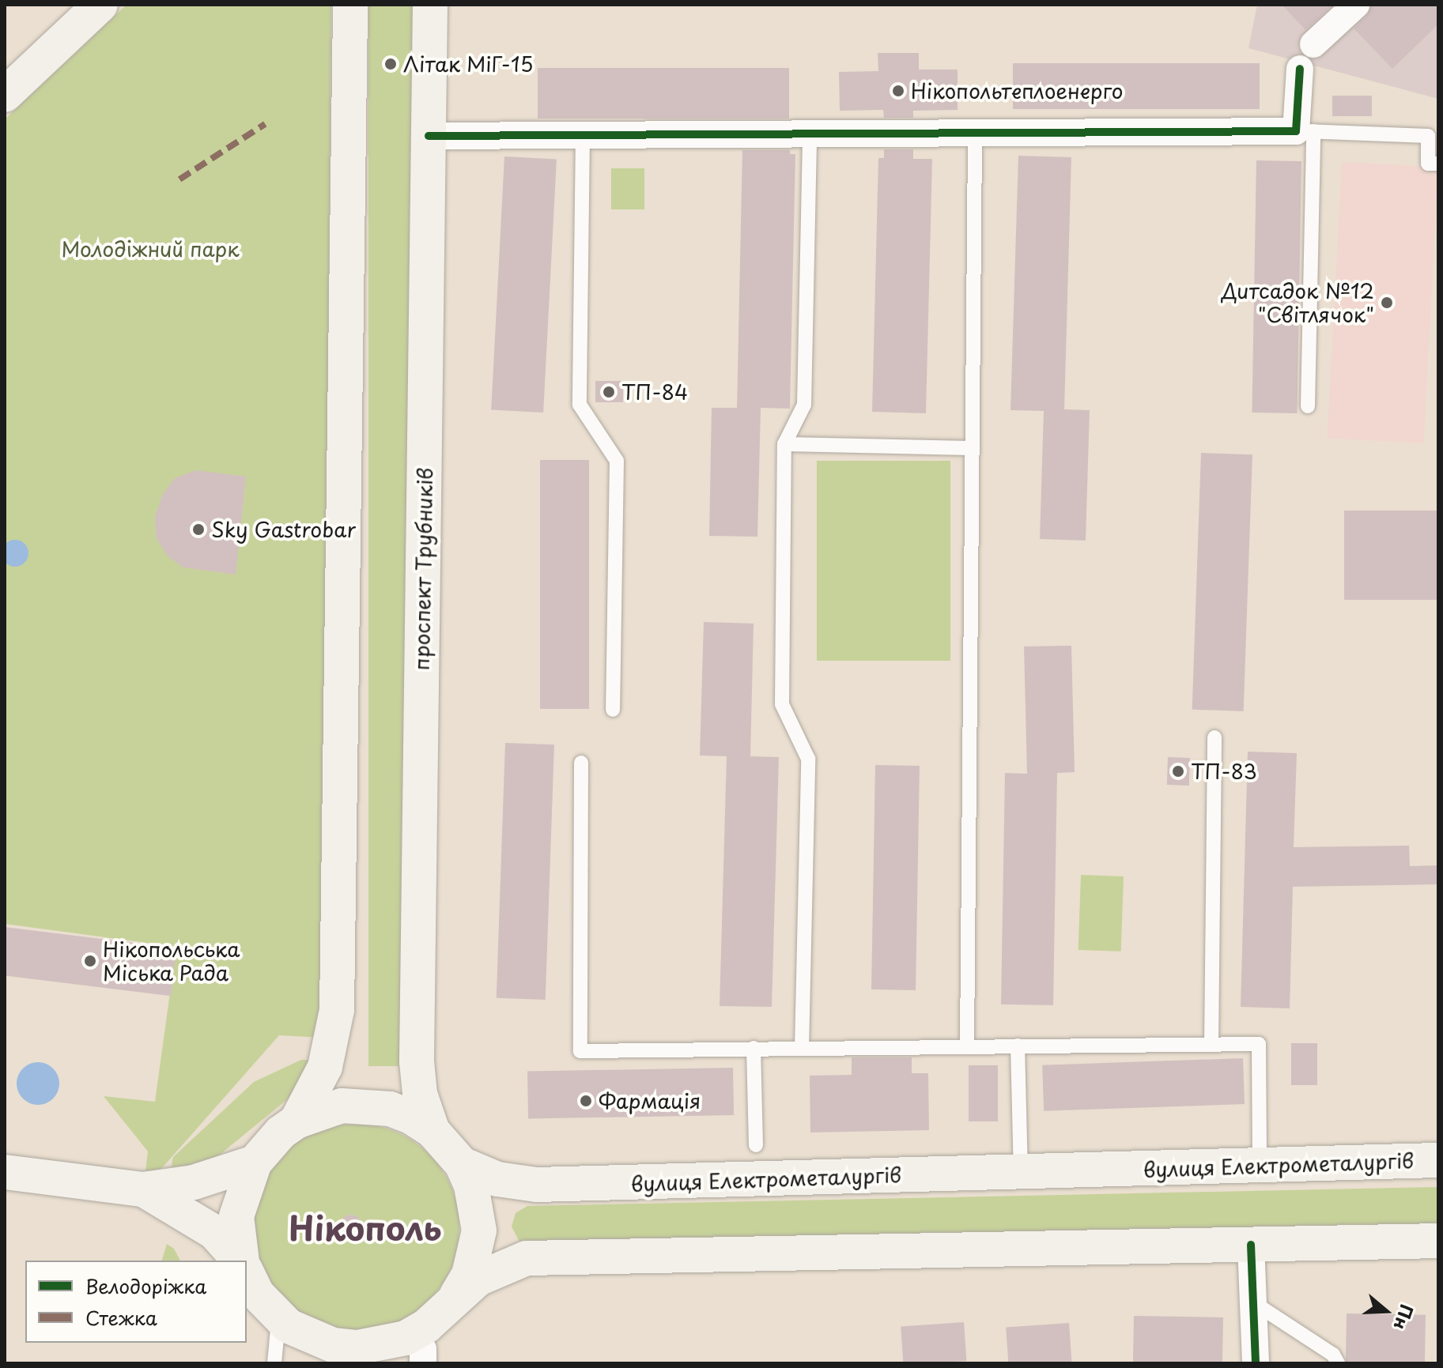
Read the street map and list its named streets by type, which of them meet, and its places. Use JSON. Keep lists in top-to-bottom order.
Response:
{
  "streets": {
    "main road": ["проспект Трубників", "вулиця Електрометалургів"]
  },
  "crossings": [
    ["проспект Трубників", "вулиця Електрометалургів"]
  ],
  "districts": ["Нікополь"],
  "parks": ["Молодіжний парк"],
  "places": [
    "Літак МіГ-15",
    "Нікопольтеплоенерго",
    "Дитсадок №12 \"Світлячок\"",
    "ТП-84",
    "Sky Gastrobar",
    "ТП-83",
    "Нiкопольська Міська Рада",
    "Фармація"
  ],
  "legend": ["Велодоріжка", "Стежка"],
  "north": "right"
}
